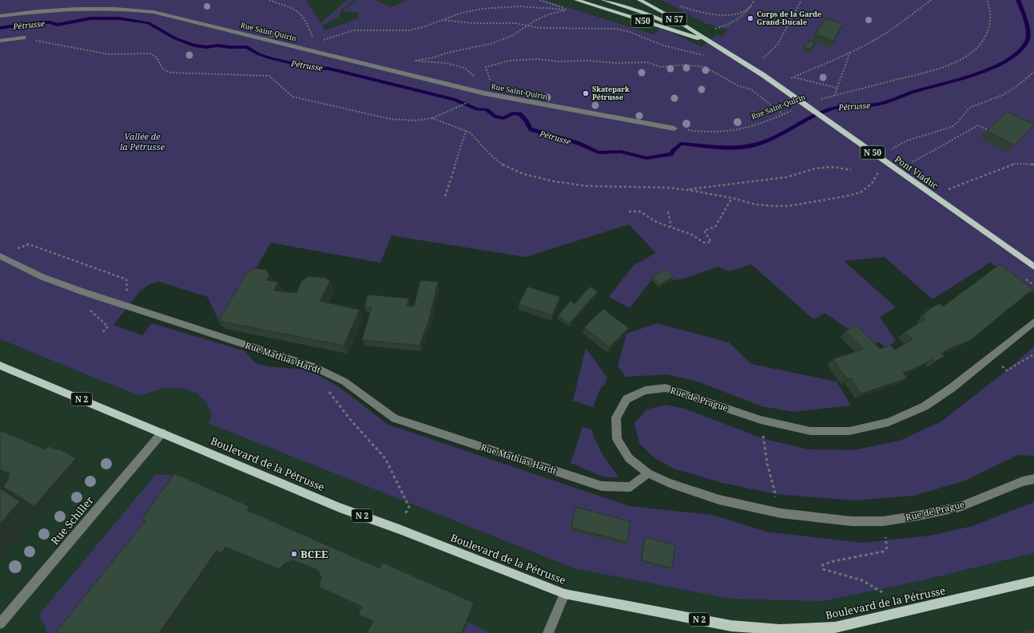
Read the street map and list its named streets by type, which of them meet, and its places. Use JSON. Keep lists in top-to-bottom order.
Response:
{
  "streets": {
    "main road": [
      "N 57",
      "N50",
      "N 50",
      "Pont Viaduc",
      "N 2",
      "Boulevard de la Pétrusse"
    ],
    "street": [
      "Rue Saint-Quirin",
      "Rue Mathias Hardt",
      "Rue de Prague",
      "Rue Schiller"
    ]
  },
  "crossings": [
    ["N 57", "N50"],
    ["N 57", "N 50"],
    ["N 57", "Pont Viaduc"],
    ["N50", "N 50"],
    ["N50", "Pont Viaduc"],
    ["N 50", "Pont Viaduc"],
    ["Rue Mathias Hardt", "Rue de Prague"],
    ["Boulevard de la Pétrusse", "Rue Schiller"]
  ],
  "water": ["Pétrusse"],
  "parks": ["Vallée de la Pétrusse"],
  "places": ["Corps de la Garde Grand-Ducale", "Skatepark Pétrusse", "BCEE"]
}
